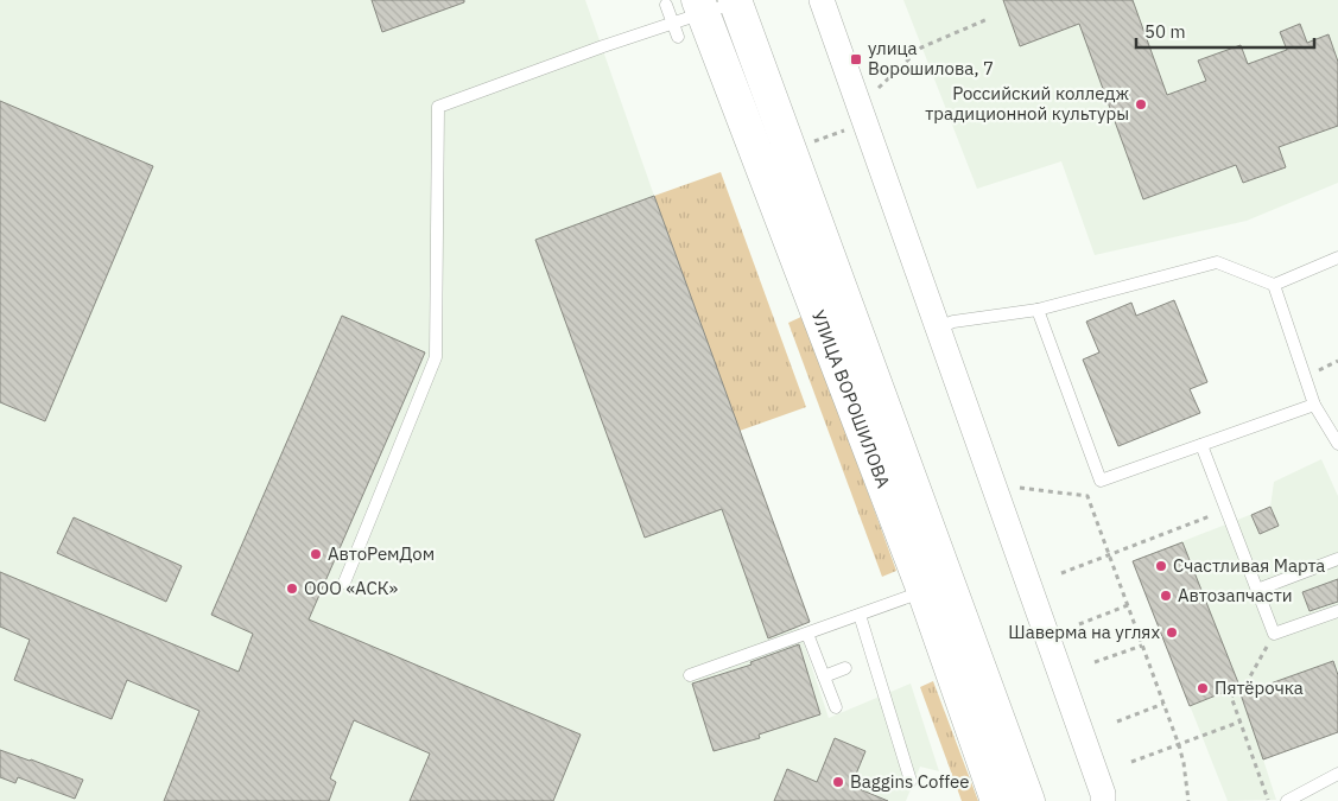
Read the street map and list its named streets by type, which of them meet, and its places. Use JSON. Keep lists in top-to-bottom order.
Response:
{
  "streets": {
    "street": ["УЛИЦА ВОРОШИЛОВА"]
  },
  "places": {
    "transit": ["улица Ворошилова, 7"],
    "other": [
      "Российский колледж традиционной культуры",
      "АвтоРемДом",
      "Счастливая Марта",
      "ООО «АСК»",
      "Автозапчасти",
      "Шаверма на углях",
      "Пятёрочка",
      "Baggins Coffee"
    ]
  },
  "scale_bar": "50 m"
}
